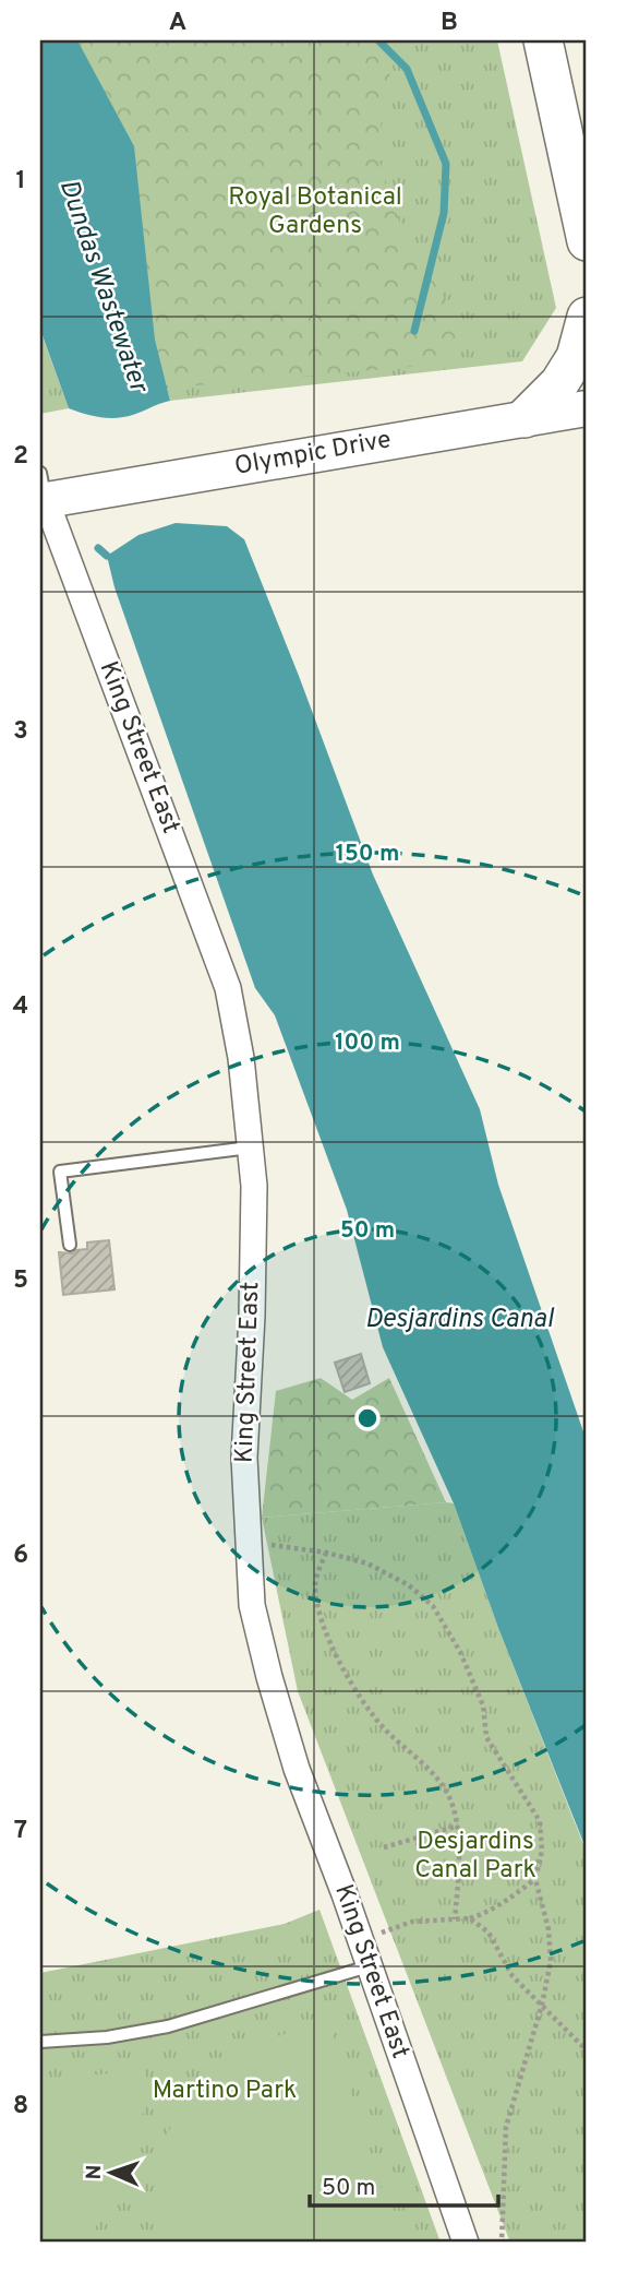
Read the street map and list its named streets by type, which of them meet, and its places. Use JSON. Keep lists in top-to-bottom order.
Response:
{
  "streets": {
    "main road": ["Olympic Drive"],
    "street": ["King Street East"]
  },
  "crossings": [
    ["Olympic Drive", "King Street East"]
  ],
  "water": ["Dundas Wastewater", "Desjardins Canal"],
  "parks": ["Royal Botanical Gardens", "Desjardins Canal Park", "Martino Park"],
  "scale_bar": "50 m",
  "north": "left",
  "grid": {
    "columns": ["A", "B"],
    "rows": [
      "1",
      "2",
      "3",
      "4",
      "5",
      "6",
      "7",
      "8"
    ]
  },
  "rings": ["150 m", "100 m", "50 m"]
}
